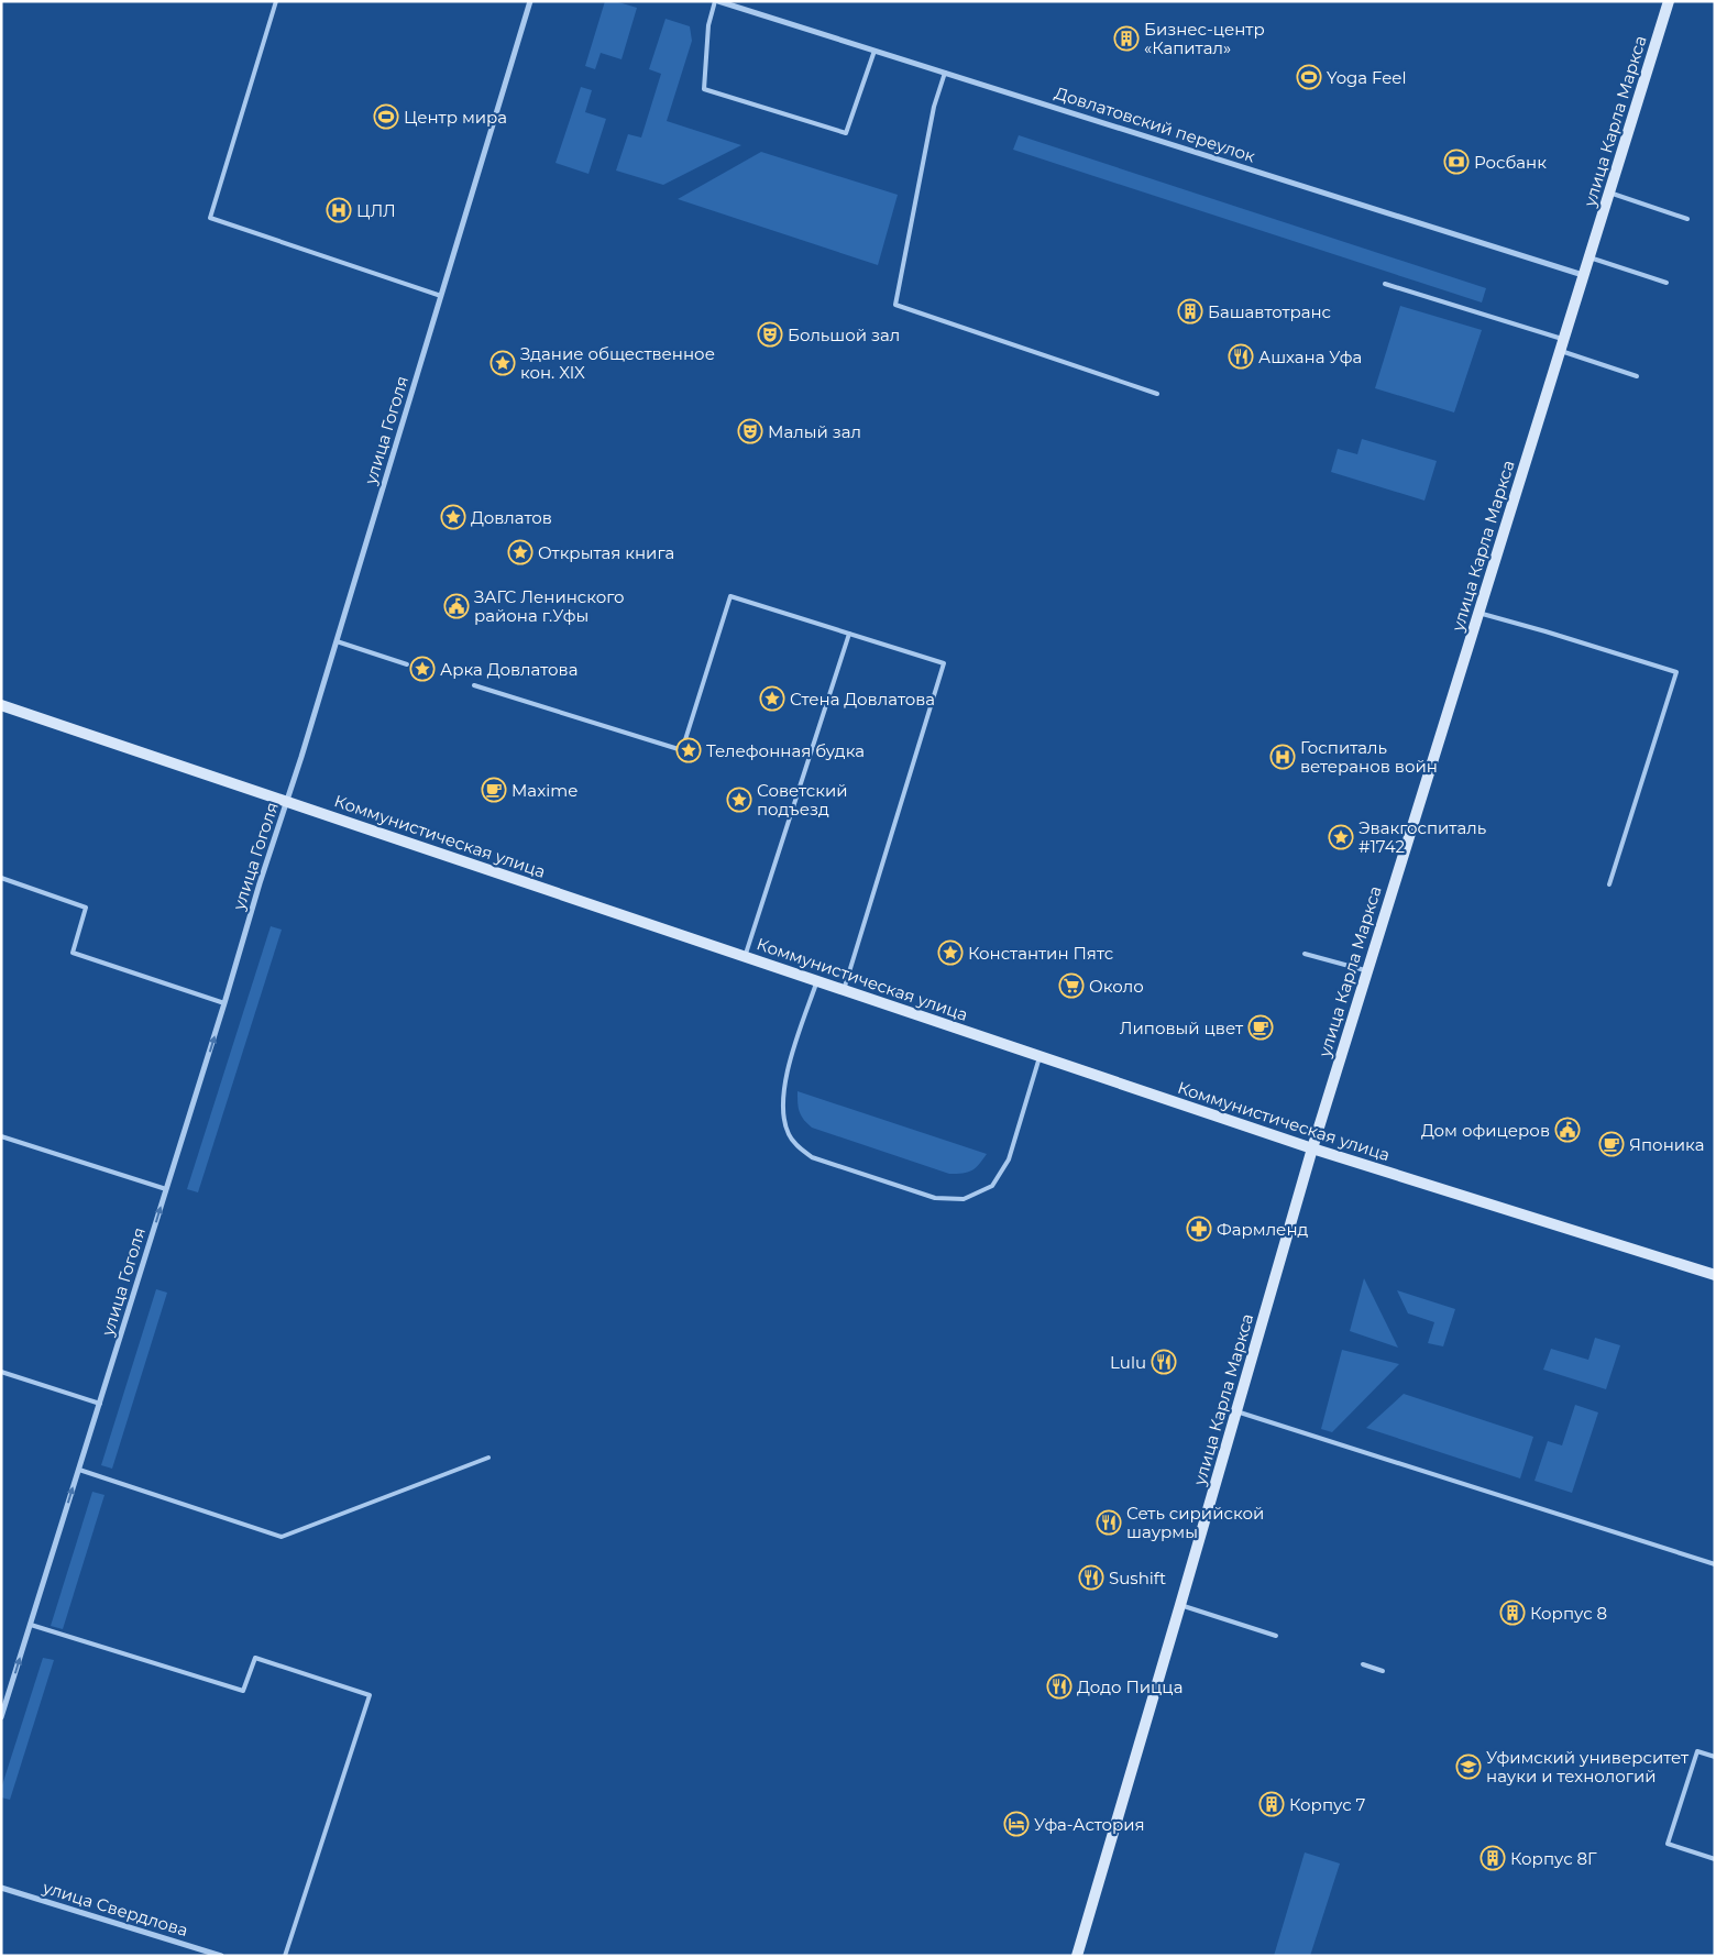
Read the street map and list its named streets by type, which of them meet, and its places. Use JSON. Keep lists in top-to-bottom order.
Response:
{
  "streets": {
    "main road": ["улица Карла Маркса", "Коммунистическая улица"],
    "street": ["Довлатовский переулок", "улица Гоголя", "улица Свердлова"]
  },
  "crossings": [
    ["улица Карла Маркса", "Довлатовский переулок"],
    ["улица Карла Маркса", "Коммунистическая улица"],
    ["улица Гоголя", "Коммунистическая улица"]
  ],
  "one_way": ["улица Гоголя"],
  "places": {
    "building": [
      "Бизнес-центр «Капитал»",
      "Башавтотранс",
      "Корпус 8",
      "Корпус 7",
      "Корпус 8Г"
    ],
    "sports": ["Yoga Feel", "Центр мира"],
    "bank": ["Росбанк"],
    "hospital": ["ЦЛЛ", "Госпиталь ветеранов войн"],
    "theatre": ["Большой зал", "Малый зал"],
    "restaurant": [
      "Ашхана Уфа",
      "Lulu",
      "Сеть сирийской шаурмы",
      "Sushift",
      "Додо Пицца"
    ],
    "place": [
      "Здание общественное кон. XIX",
      "Довлатов",
      "Открытая книга",
      "Арка Довлатова",
      "Стена Довлатова",
      "Телефонная будка",
      "Советский подъезд",
      "Эвакгоспиталь #1742",
      "Константин Пятс"
    ],
    "public building": ["ЗАГС Ленинского района г.Уфы", "Дом офицеров"],
    "cafe": ["Maxime", "Липовый цвет", "Японика"],
    "supermarket": ["Около"],
    "pharmacy": ["Фармленд"],
    "school or university": ["Уфимский университет науки и технологий"],
    "hotel": ["Уфа-Астория"]
  }
}
